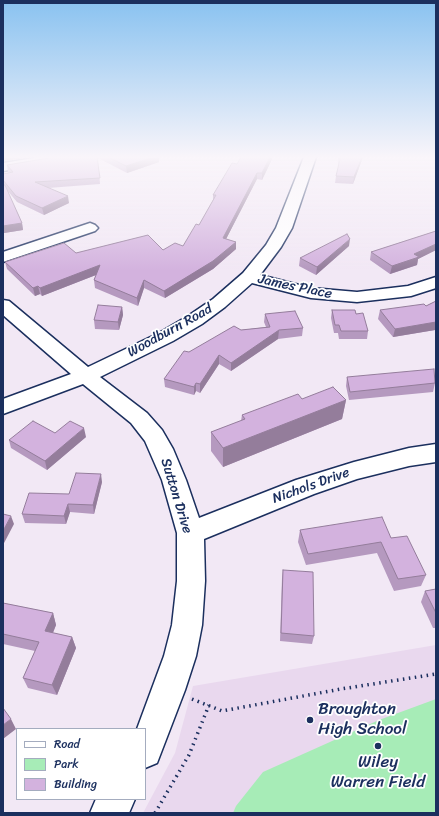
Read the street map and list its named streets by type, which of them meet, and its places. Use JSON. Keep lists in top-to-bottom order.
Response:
{
  "streets": {
    "street": [
      "James Place",
      "Woodburn Road",
      "Nichols Drive",
      "Sutton Drive"
    ]
  },
  "crossings": [
    ["James Place", "Woodburn Road"],
    ["Woodburn Road", "Sutton Drive"],
    ["Nichols Drive", "Sutton Drive"]
  ],
  "places": ["Broughton High School", "Wiley Warren Field"],
  "legend": ["Road", "Park", "Building"]
}
